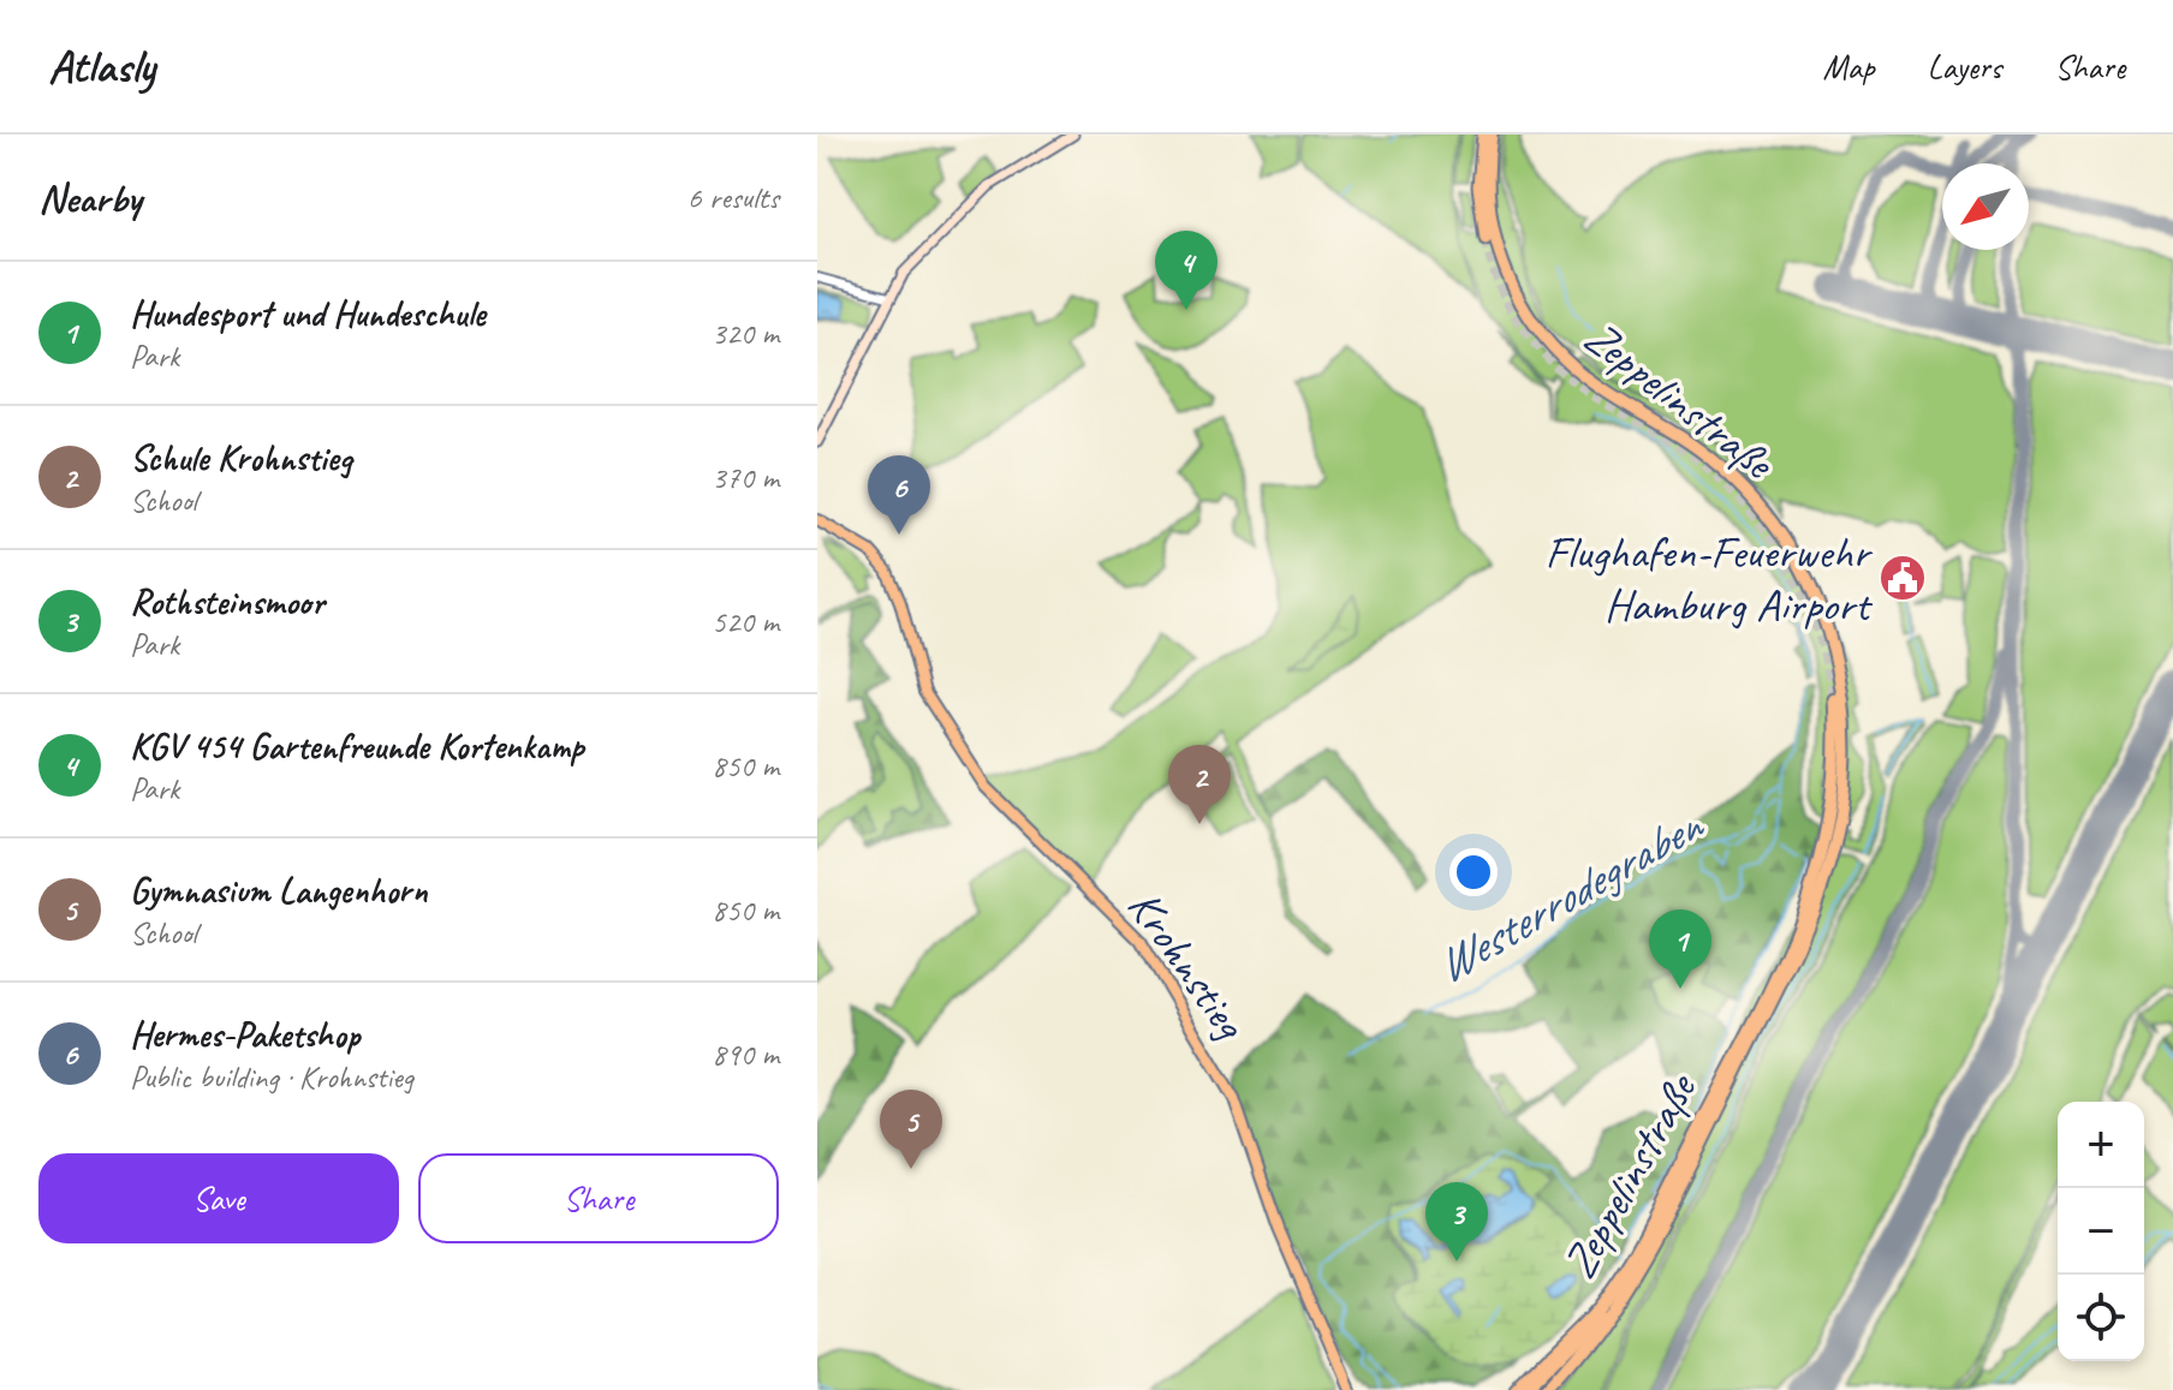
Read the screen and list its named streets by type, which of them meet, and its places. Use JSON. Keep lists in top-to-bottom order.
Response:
{
  "streets": {
    "highway": ["Zeppelinstraße"],
    "main road": ["Krohnstieg"]
  },
  "water": ["Westerrodegraben"],
  "places": {
    "public building": ["Flughafen-Feuerwehr Hamburg Airport"]
  },
  "north": "bottom left",
  "page": {
    "header": "Atlasly",
    "nav": ["Map", "Layers", "Share"],
    "heading": ["Nearby", "6 results"],
    "pins": [
      "4",
      "6",
      "2",
      "1",
      "5",
      "3"
    ],
    "list": [
      {
        "mark": "1",
        "name": "Hundesport und Hundeschule",
        "note": "Park",
        "value": "320 m"
      },
      {
        "mark": "2",
        "name": "Schule Krohnstieg",
        "note": "School",
        "value": "370 m"
      },
      {
        "mark": "3",
        "name": "Rothsteinsmoor",
        "note": "Park",
        "value": "520 m"
      },
      {
        "mark": "4",
        "name": "KGV 454 Gartenfreunde Kortenkamp",
        "note": "Park",
        "value": "850 m"
      },
      {
        "mark": "5",
        "name": "Gymnasium Langenhorn",
        "note": "School",
        "value": "850 m"
      },
      {
        "mark": "6",
        "name": "Hermes-Paketshop",
        "note": "Public building · Krohnstieg",
        "value": "890 m"
      }
    ],
    "map_buttons": ["+", "−"],
    "buttons": ["Save", "Share"]
  }
}
